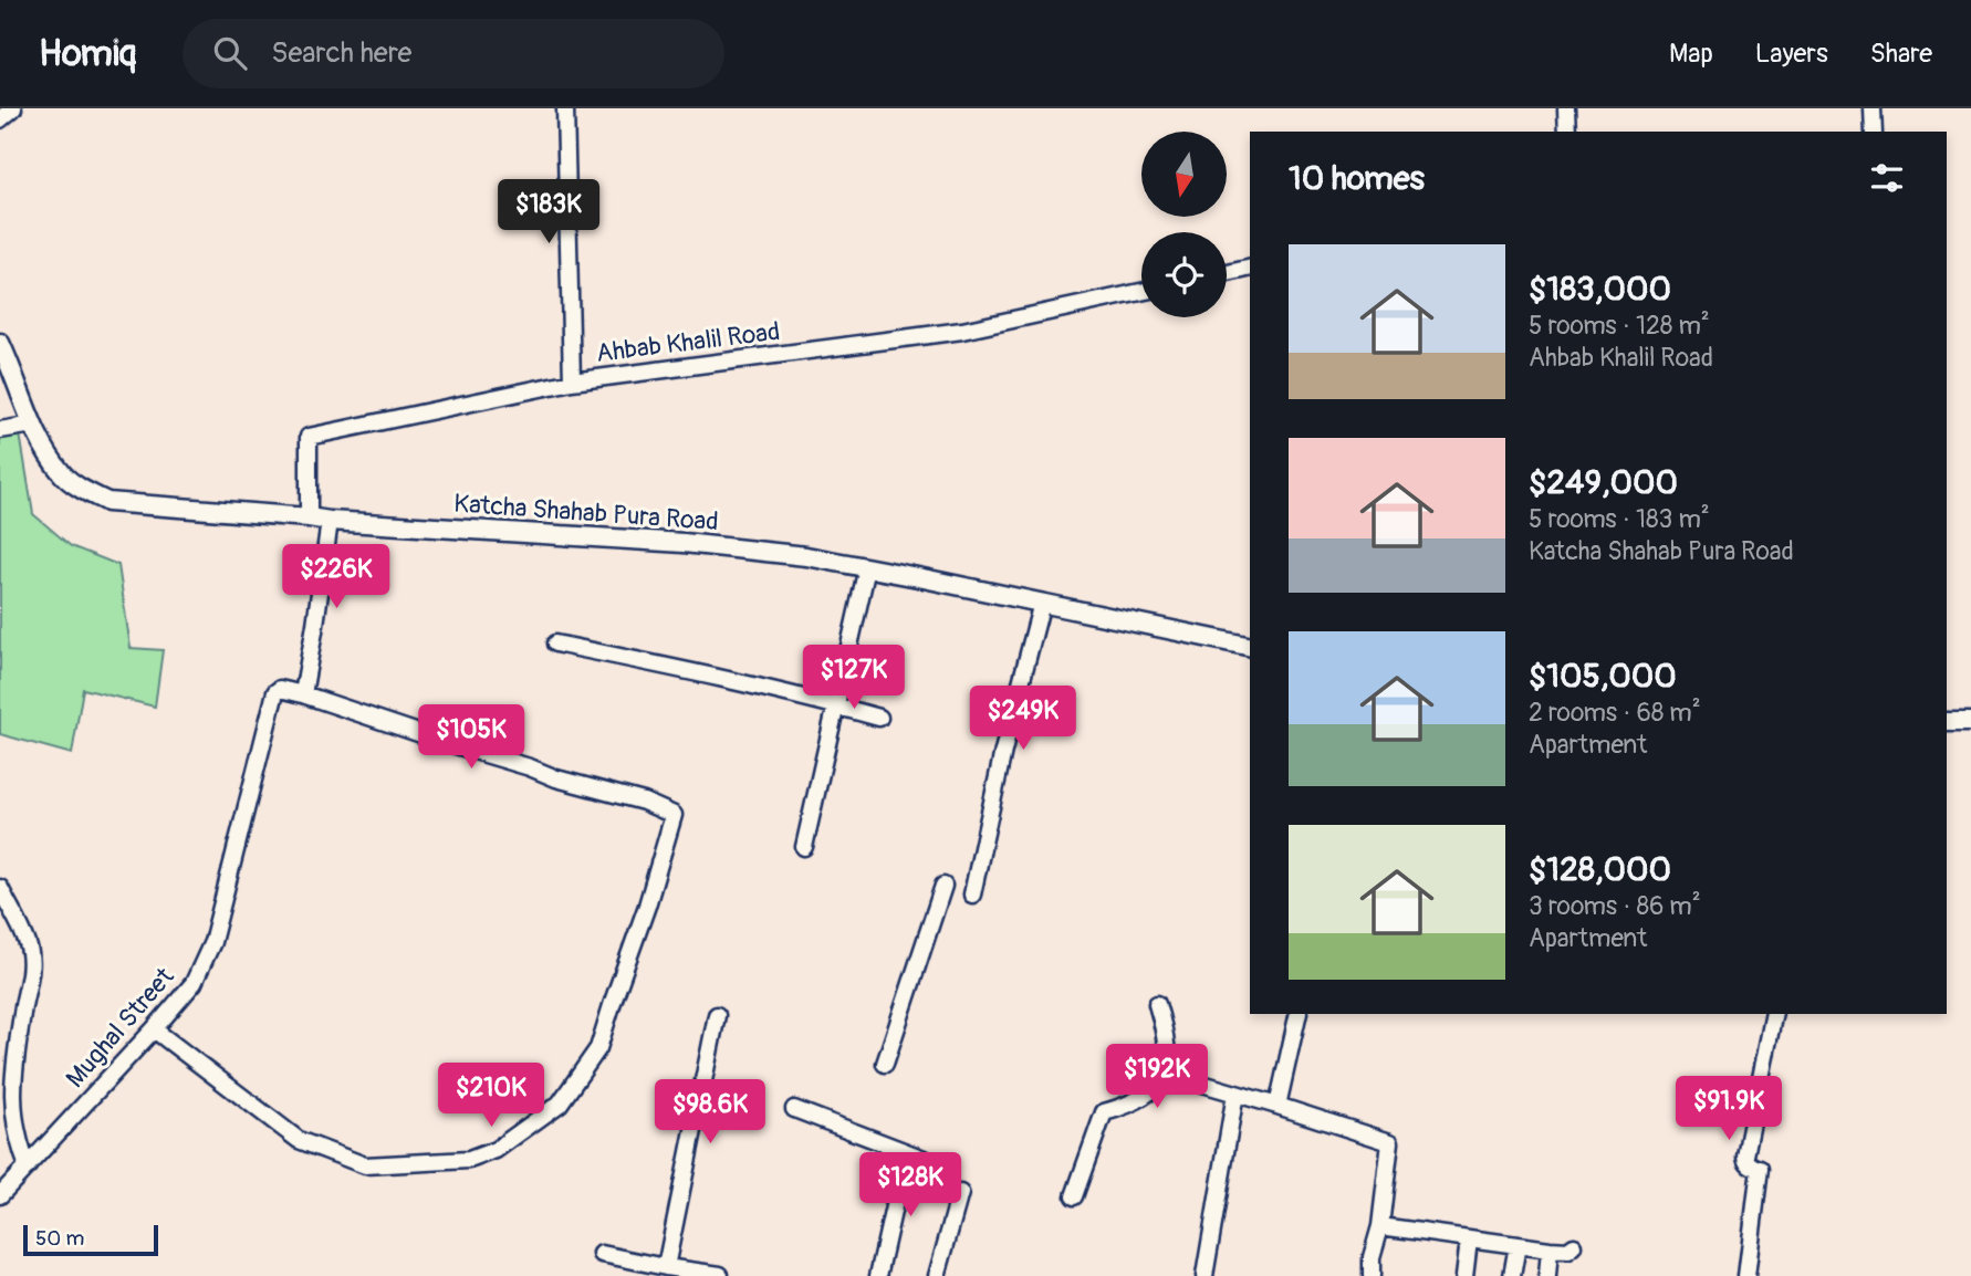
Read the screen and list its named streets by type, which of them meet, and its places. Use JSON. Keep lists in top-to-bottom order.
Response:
{
  "streets": {
    "street": ["Ahbab Khalil Road", "Katcha Shahab Pura Road", "Mughal Street"]
  },
  "crossings": [
    ["Ahbab Khalil Road", "Katcha Shahab Pura Road"]
  ],
  "scale_bar": "50 m",
  "north": "bottom",
  "page": {
    "header": "Homiq",
    "search": "Search here",
    "nav": ["Map", "Layers", "Share"],
    "heading": "10 homes",
    "price": [
      "$183K",
      "$226K",
      "$127K",
      "$249K",
      "$105K",
      "$192K",
      "$210K",
      "$91.9K",
      "$98.6K",
      "$128K"
    ],
    "list": [
      {
        "name": "$183,000",
        "note": "5 rooms · 128 m² · Ahbab Khalil Road"
      },
      {
        "name": "$249,000",
        "note": "5 rooms · 183 m² · Katcha Shahab Pura Road"
      },
      {
        "name": "$105,000",
        "note": "2 rooms · 68 m² · Apartment"
      },
      {
        "name": "$128,000",
        "note": "3 rooms · 86 m² · Apartment"
      }
    ],
    "scale": "50 m"
  }
}
